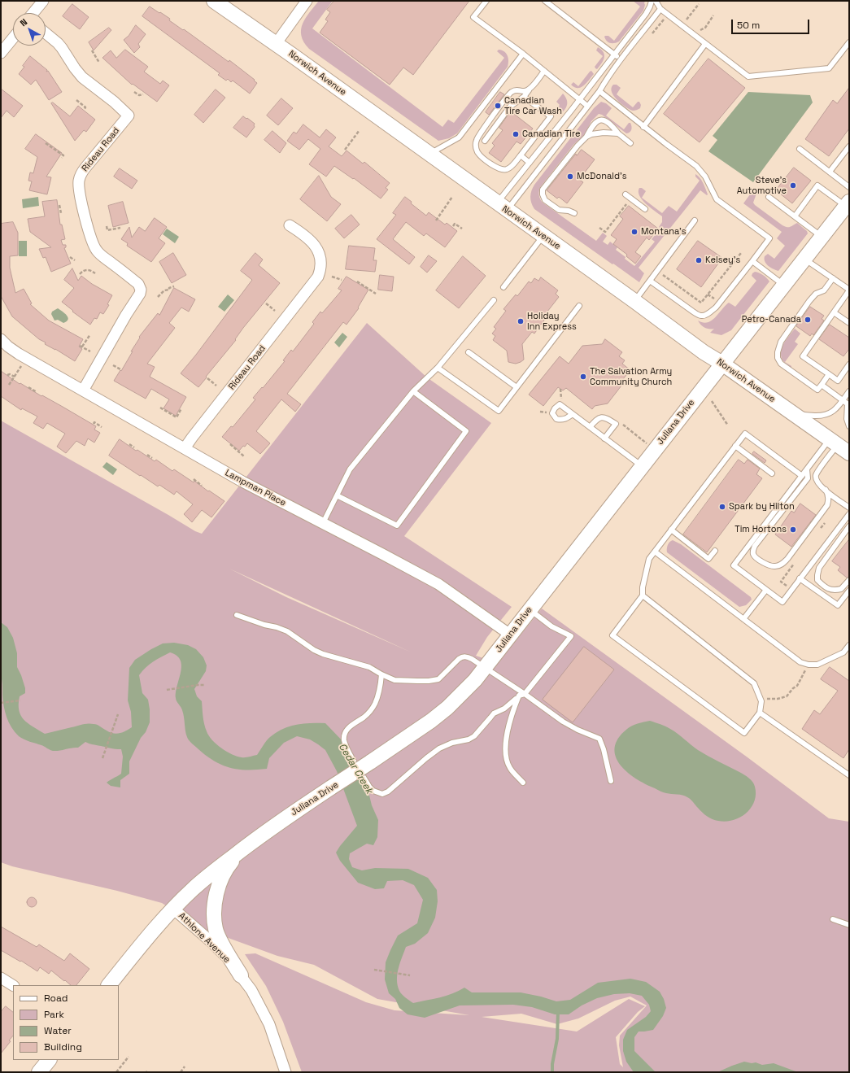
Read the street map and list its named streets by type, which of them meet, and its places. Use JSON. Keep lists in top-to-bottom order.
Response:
{
  "streets": {
    "street": [
      "Norwich Avenue",
      "Rideau Road",
      "Juliana Drive",
      "Lampman Place",
      "Athlone Avenue"
    ]
  },
  "crossings": [
    ["Norwich Avenue", "Juliana Drive"],
    ["Rideau Road", "Lampman Place"],
    ["Juliana Drive", "Lampman Place"],
    ["Juliana Drive", "Athlone Avenue"]
  ],
  "water": ["Cedar Creek"],
  "places": [
    "Canadian Tire Car Wash",
    "Canadian Tire",
    "McDonald's",
    "Steve's Automotive",
    "Montana's",
    "Kelsey's",
    "Petro-Canada",
    "Holiday Inn Express",
    "The Salvation Army Community Church",
    "Spark by Hilton",
    "Tim Hortons"
  ],
  "legend": [
    "Road",
    "Park",
    "Water",
    "Building"
  ],
  "scale_bar": "50 m",
  "north": "top left"
}
